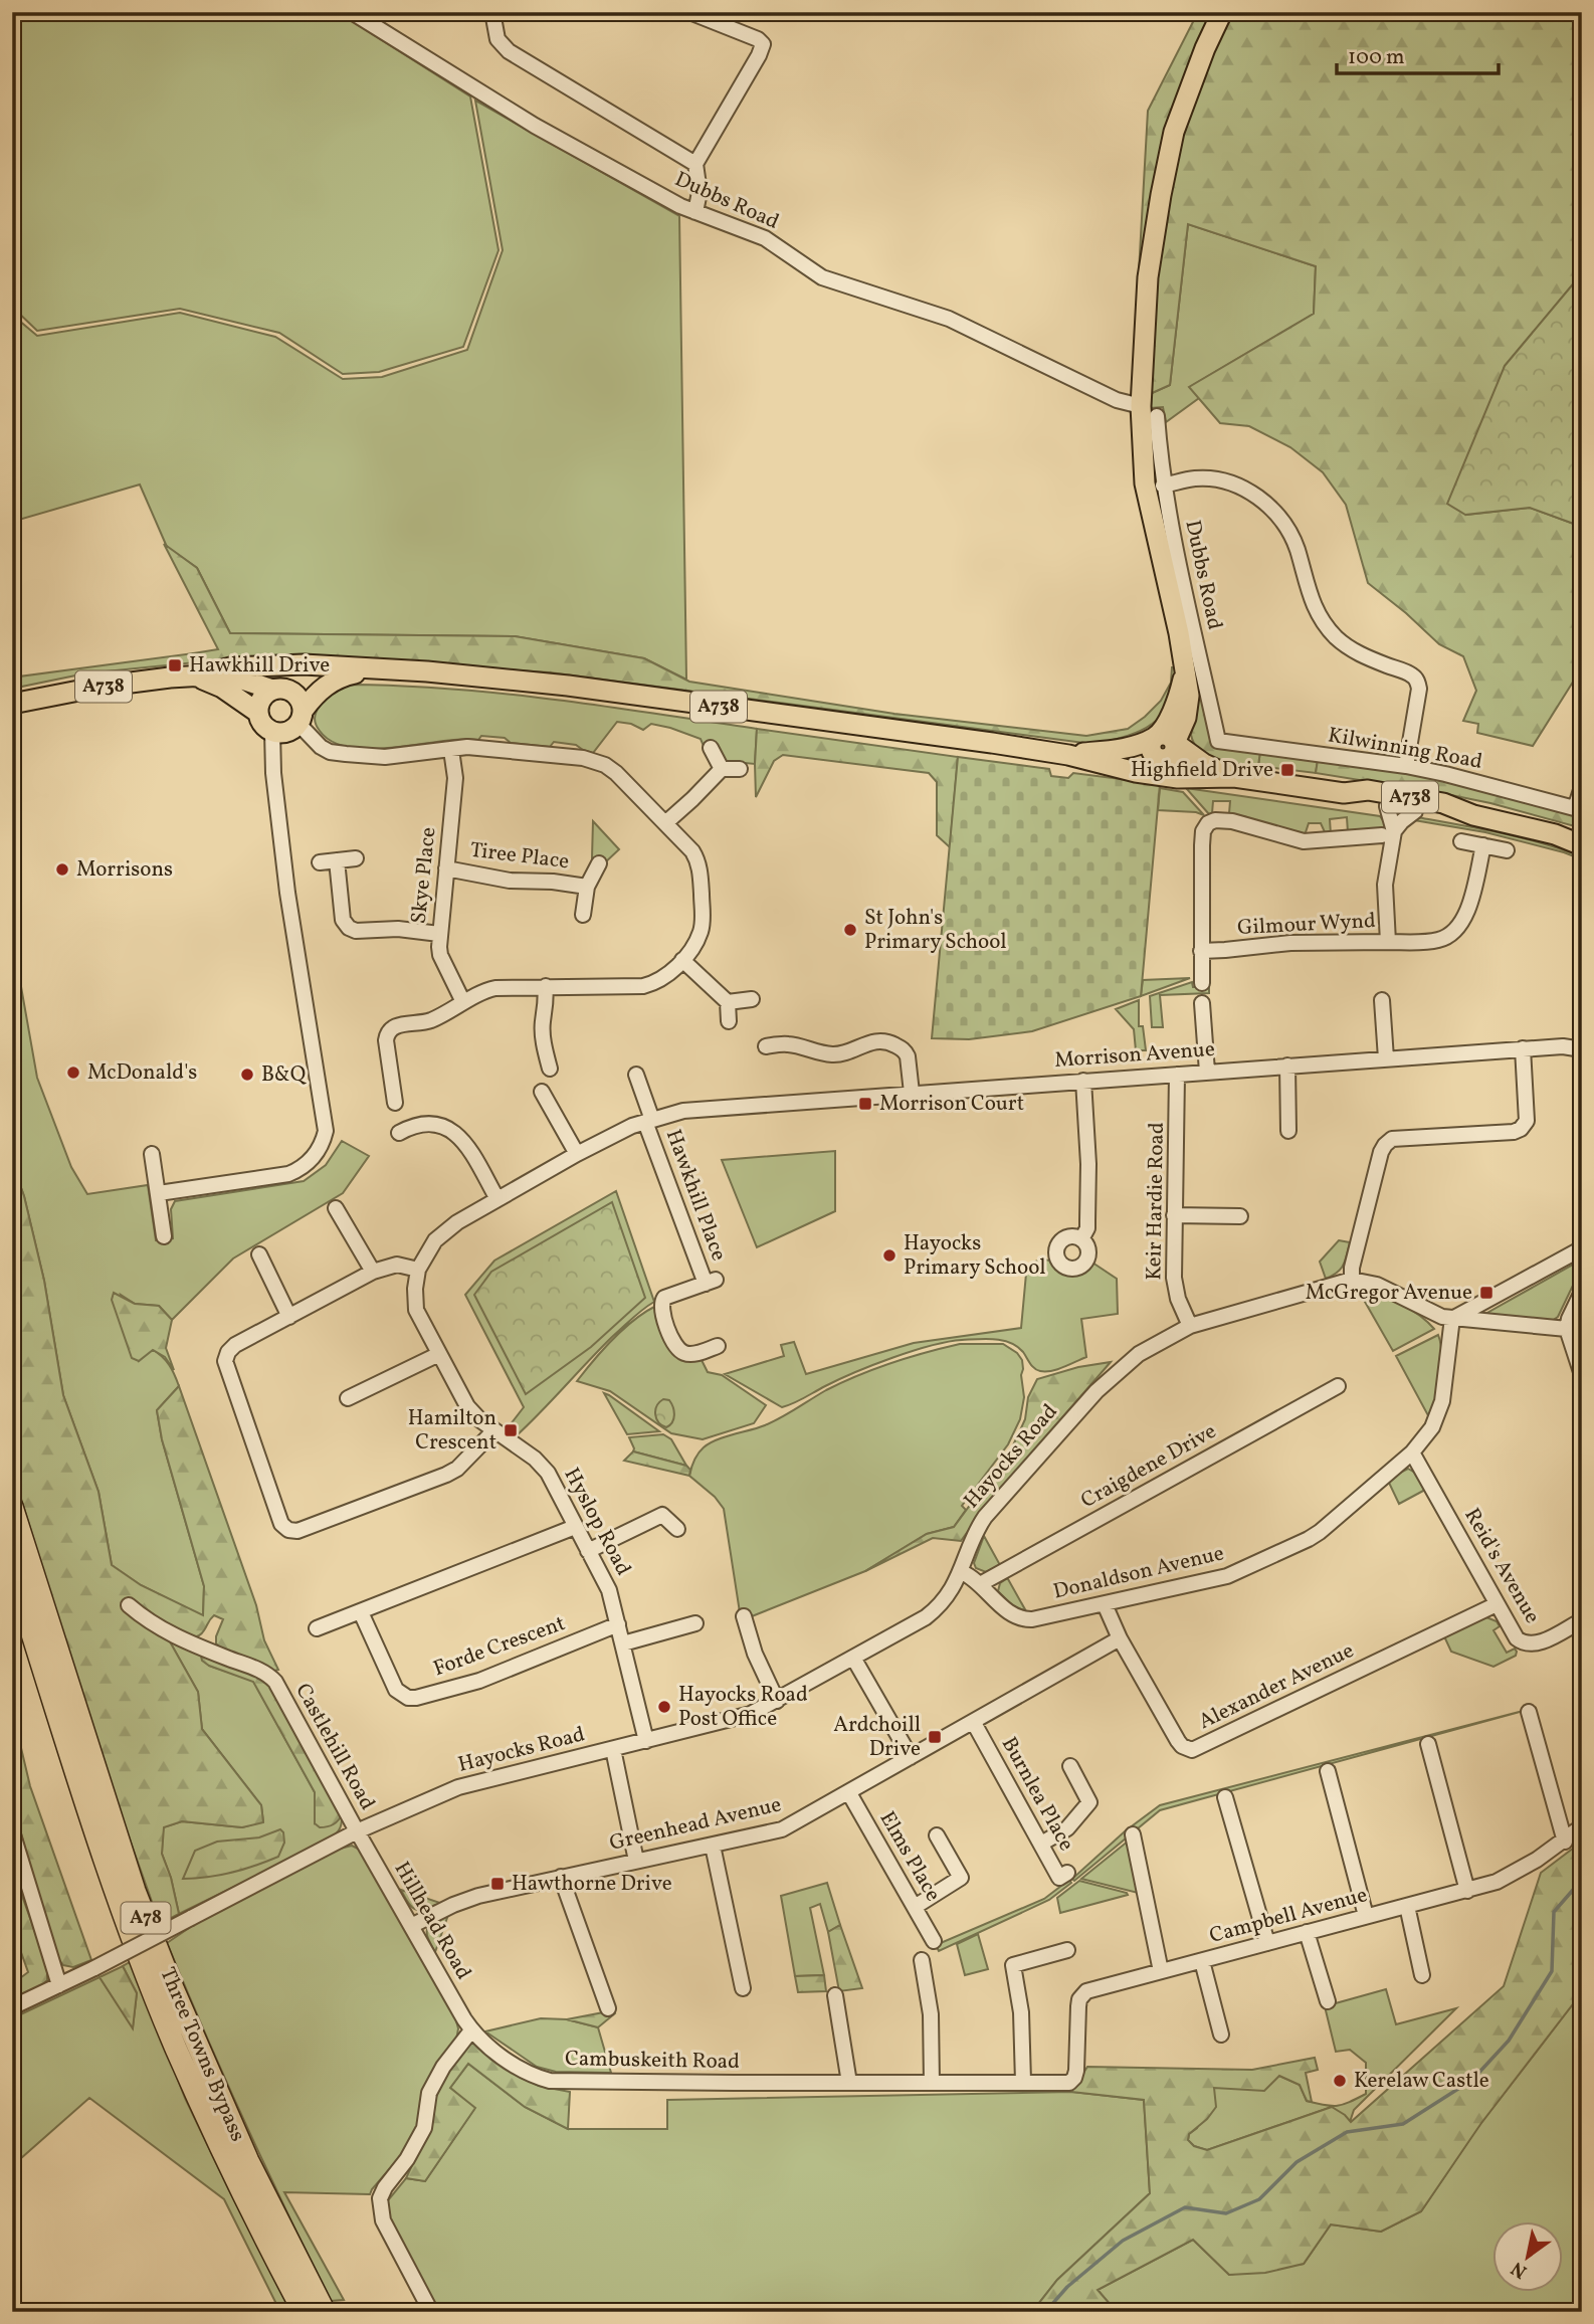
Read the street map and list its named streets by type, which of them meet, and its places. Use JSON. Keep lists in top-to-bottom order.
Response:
{
  "streets": {
    "highway": ["A78", "Three Towns Bypass"],
    "main road": ["A738"],
    "street": [
      "Dubbs Road",
      "Kilwinning Road",
      "Tiree Place",
      "Skye Place",
      "Gilmour Wynd",
      "Morrison Avenue",
      "Hawkhill Place",
      "Keir Hardie Road",
      "Hayocks Road",
      "Craigdene Drive",
      "Hyslop Road",
      "Reid's Avenue",
      "Donaldson Avenue",
      "Forde Crescent",
      "Alexander Avenue",
      "Castlehill Road",
      "Burnlea Place",
      "Greenhead Avenue",
      "Elms Place",
      "Campbell Avenue",
      "Hillhead Road",
      "Cambuskeith Road"
    ]
  },
  "crossings": [
    ["Dubbs Road", "Kilwinning Road"],
    ["A738", "Gilmour Wynd"],
    ["Tiree Place", "Skye Place"],
    ["Morrison Avenue", "Keir Hardie Road"],
    ["Morrison Avenue", "Hyslop Road"],
    ["Hawkhill Place", "Hyslop Road"],
    ["Keir Hardie Road", "Hayocks Road"],
    ["Hayocks Road", "Hyslop Road"],
    ["Hayocks Road", "Donaldson Avenue"],
    ["Hayocks Road", "Castlehill Road"],
    ["Hayocks Road", "Hillhead Road"],
    ["Craigdene Drive", "Donaldson Avenue"],
    ["Hyslop Road", "Forde Crescent"],
    ["Reid's Avenue", "Donaldson Avenue"],
    ["Reid's Avenue", "Alexander Avenue"],
    ["Donaldson Avenue", "Alexander Avenue"],
    ["Alexander Avenue", "Greenhead Avenue"],
    ["Castlehill Road", "Hillhead Road"],
    ["Burnlea Place", "Greenhead Avenue"],
    ["Greenhead Avenue", "Elms Place"],
    ["Greenhead Avenue", "Hillhead Road"],
    ["Campbell Avenue", "Cambuskeith Road"],
    ["Hillhead Road", "Cambuskeith Road"]
  ],
  "places": {
    "transit": [
      "Hawkhill Drive",
      "Highfield Drive",
      "Morrison Court",
      "McGregor Avenue",
      "Hamilton Crescent",
      "Ardchoill Drive",
      "Hawthorne Drive"
    ],
    "other": [
      "Morrisons",
      "St John's Primary School",
      "McDonald's",
      "B&Q",
      "Hayocks Primary School",
      "Hayocks Road Post Office",
      "Kerelaw Castle"
    ]
  },
  "scale_bar": "100 m",
  "north": "bottom left"
}
